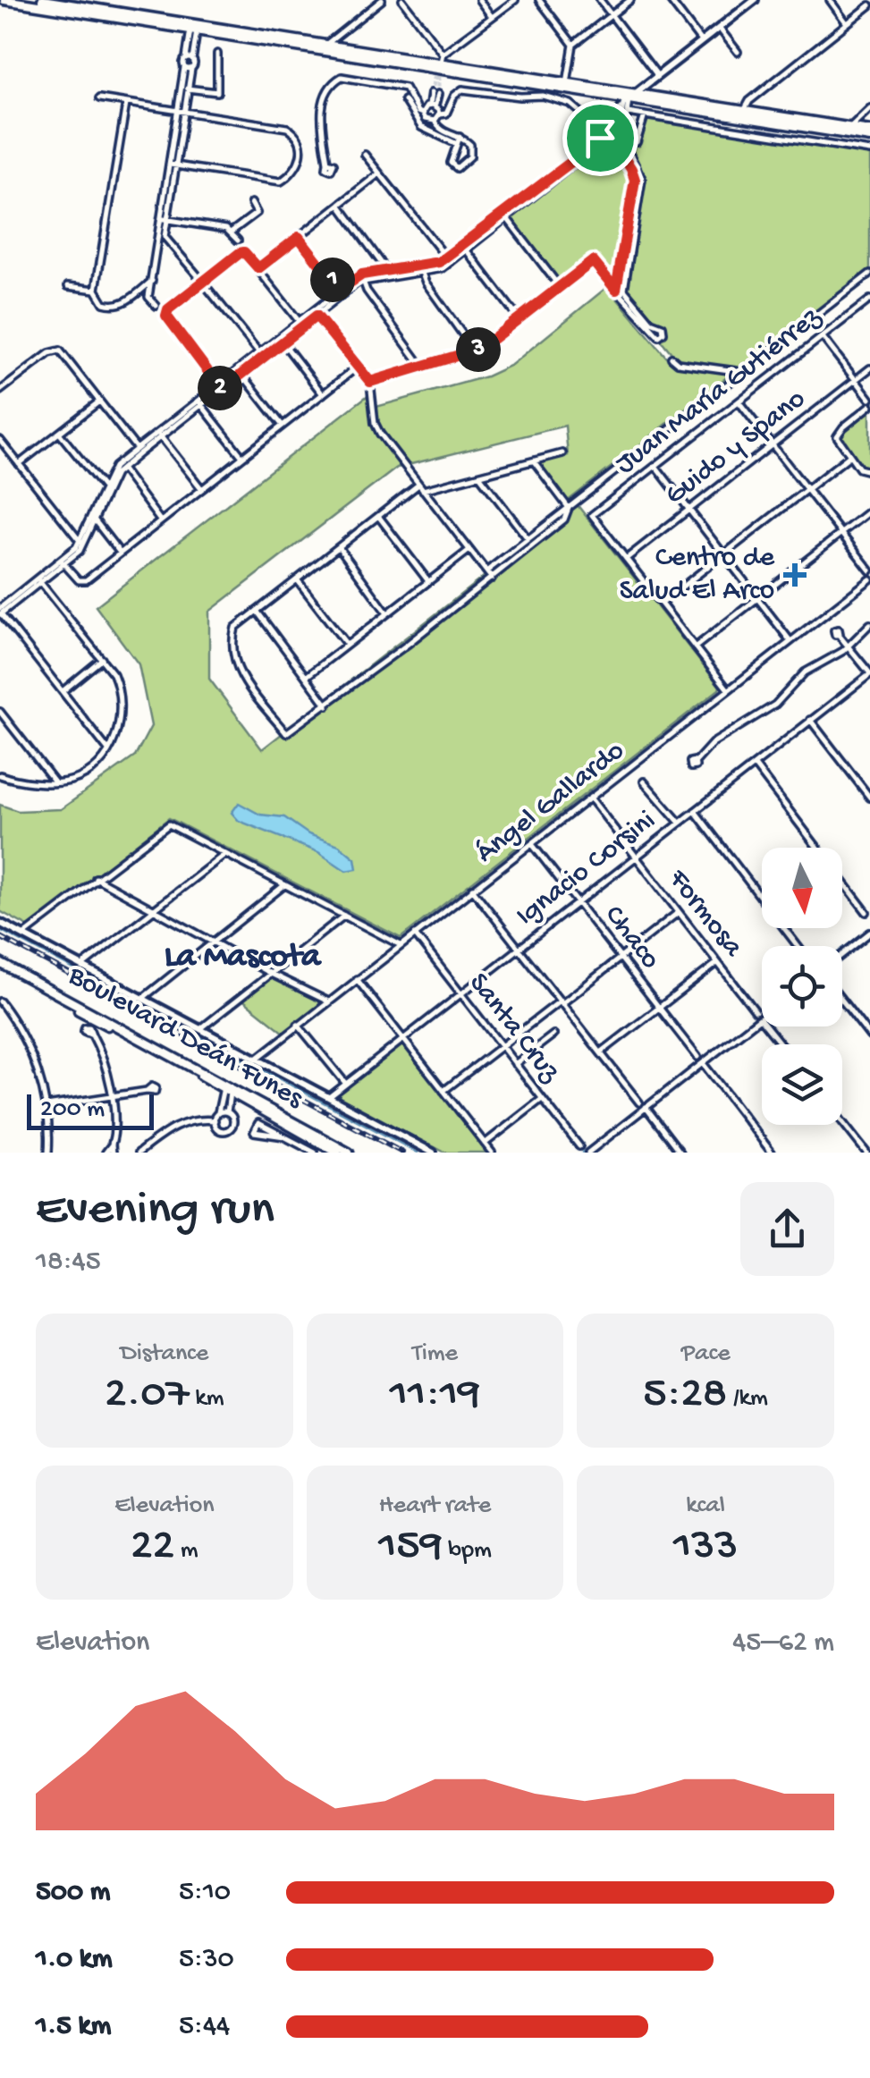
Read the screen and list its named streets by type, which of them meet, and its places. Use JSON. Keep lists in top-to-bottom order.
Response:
{
  "streets": {
    "main road": ["Boulevard Deán Funes"],
    "street": [
      "Juan María Gutiérrez",
      "Guido y Spano",
      "Ángel Gallardo",
      "Ignacio Corsini",
      "Formosa",
      "Chaco",
      "Santa Cruz"
    ]
  },
  "crossings": [
    ["Juan María Gutiérrez", "Guido y Spano"],
    ["Ángel Gallardo", "Formosa"],
    ["Ángel Gallardo", "Chaco"],
    ["Ángel Gallardo", "Santa Cruz"],
    ["Ignacio Corsini", "Formosa"],
    ["Ignacio Corsini", "Chaco"],
    ["Ignacio Corsini", "Santa Cruz"]
  ],
  "districts": ["La Mascota"],
  "places": {
    "health": ["Centro de Salud El Arco"]
  },
  "scale_bar": "200 m",
  "north": "bottom",
  "page": {
    "pins": ["1", "3", "2"],
    "scale": "200 m",
    "heading": ["Evening run", "18:45"],
    "stats": [
      ["Distance", "2.07 km"],
      ["Time", "11:19"],
      ["Pace", "5:28 /km"],
      ["Elevation", "22 m"],
      ["Heart rate", "159 bpm"],
      ["kcal", "133"]
    ],
    "chart": ["Elevation", "45–62 m"],
    "list": [
      {
        "name": "500 m",
        "note": "5:10"
      },
      {
        "name": "1.0 km",
        "note": "5:30"
      },
      {
        "name": "1.5 km",
        "note": "5:44"
      }
    ]
  }
}
